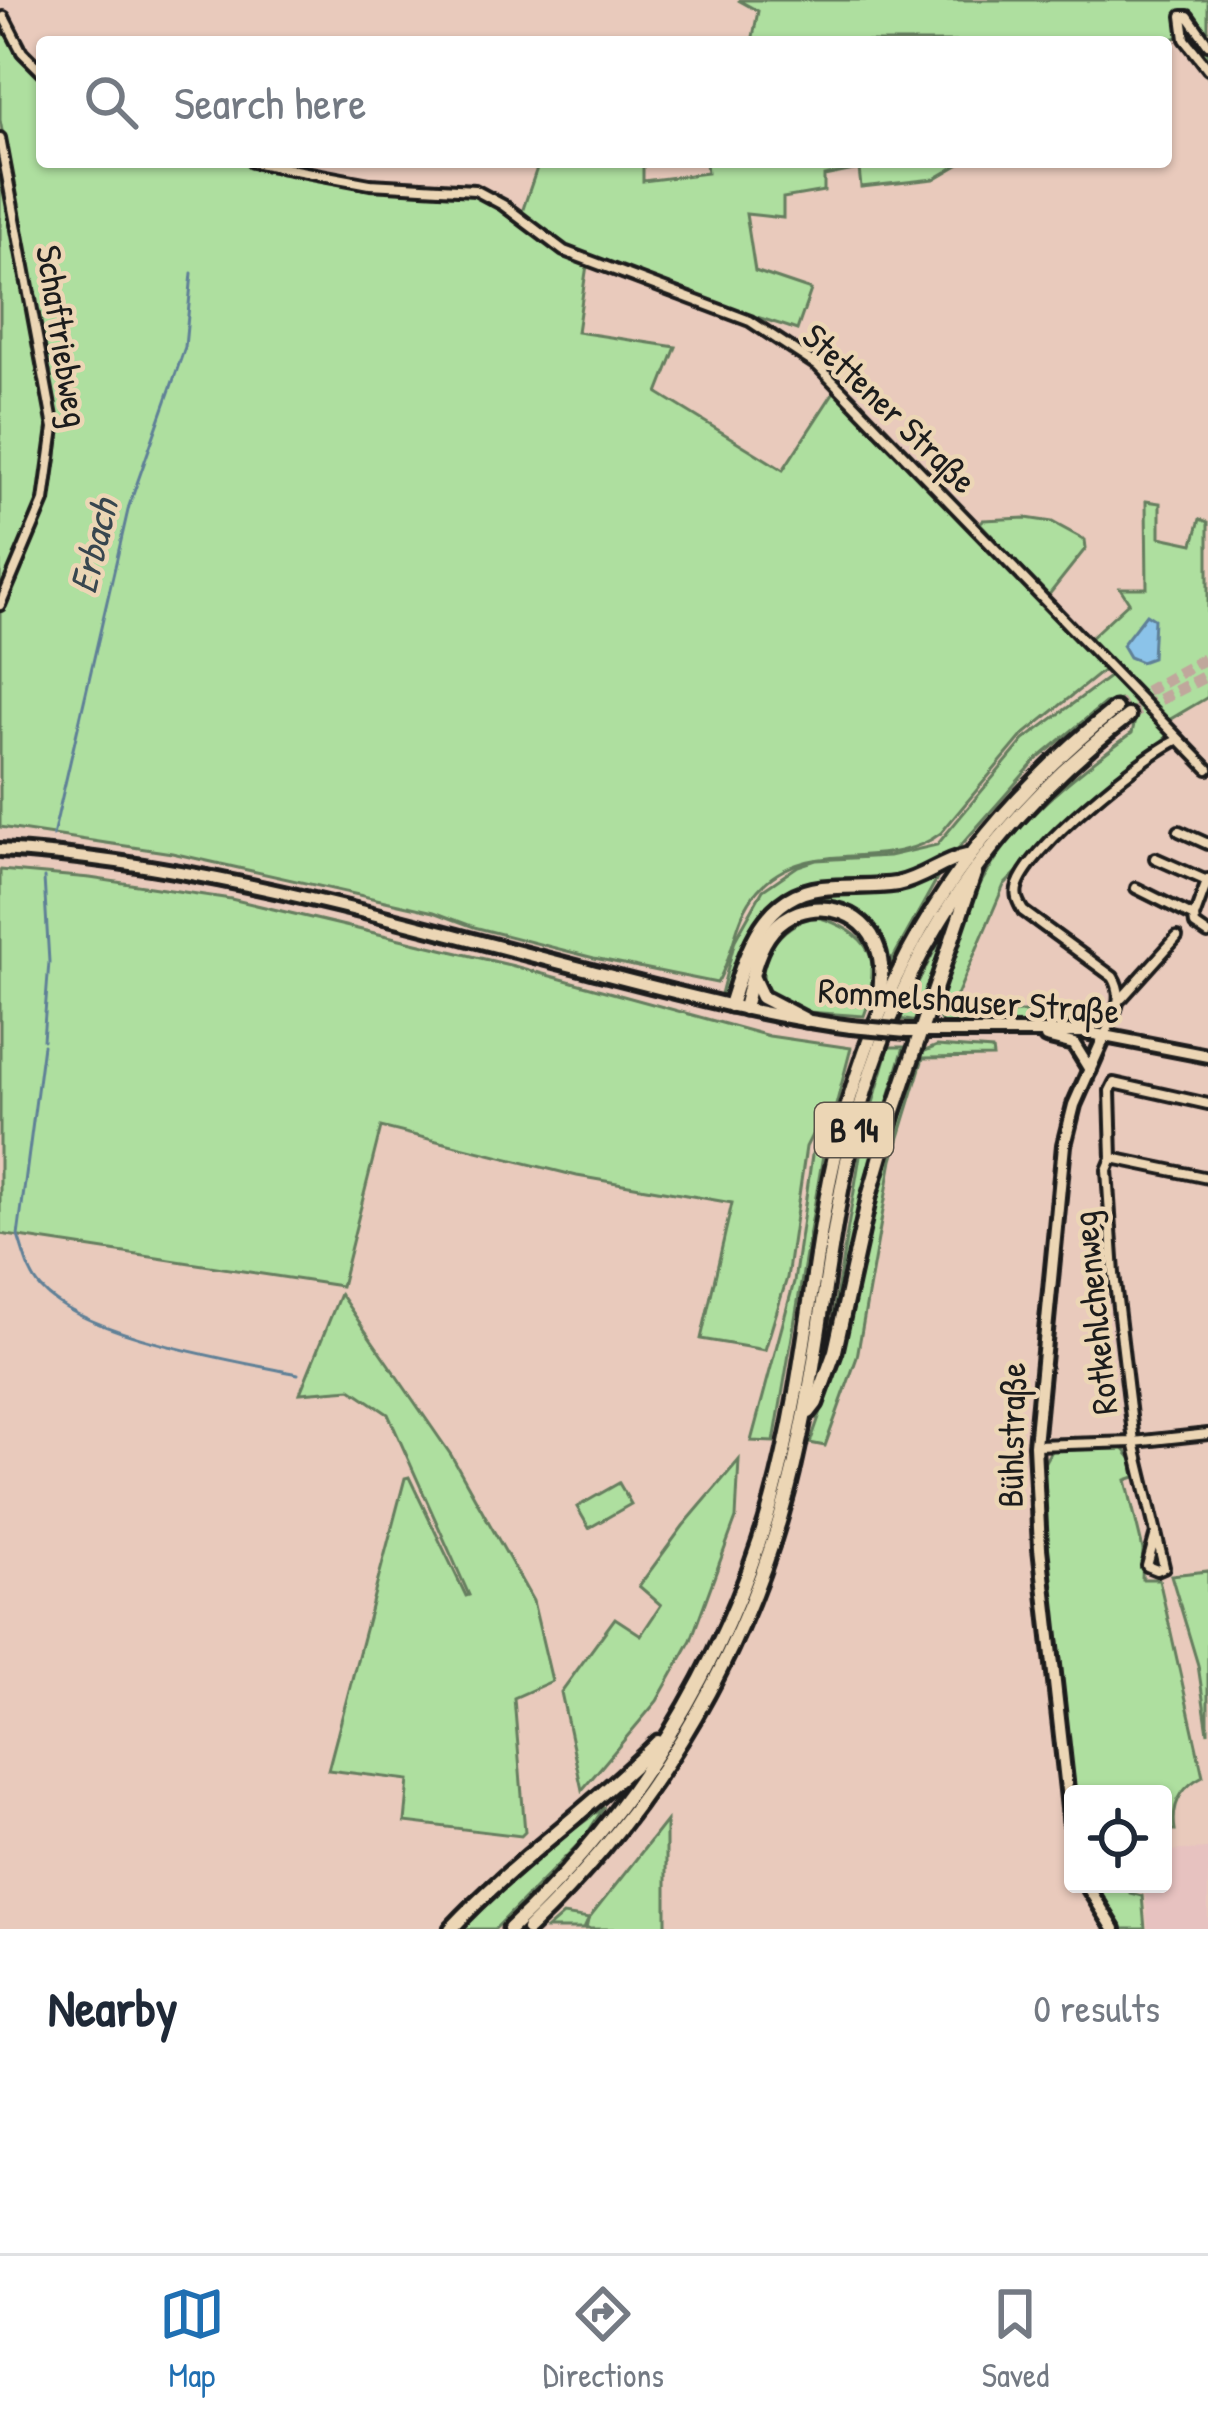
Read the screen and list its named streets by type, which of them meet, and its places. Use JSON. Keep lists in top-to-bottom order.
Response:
{
  "streets": {
    "highway": ["B 14"],
    "main road": ["Rommelshauser Straße", "Bühlstraße"],
    "street": ["Schaftriebweg", "Stettener Straße", "Rotkehlchenweg"]
  },
  "crossings": [
    ["Rommelshauser Straße", "B 14"],
    ["Rommelshauser Straße", "Bühlstraße"]
  ],
  "water": ["Erbach"],
  "page": {
    "search": "Search here",
    "heading": ["Nearby", "0 results"],
    "nav": ["Map", "Directions", "Saved"]
  }
}
